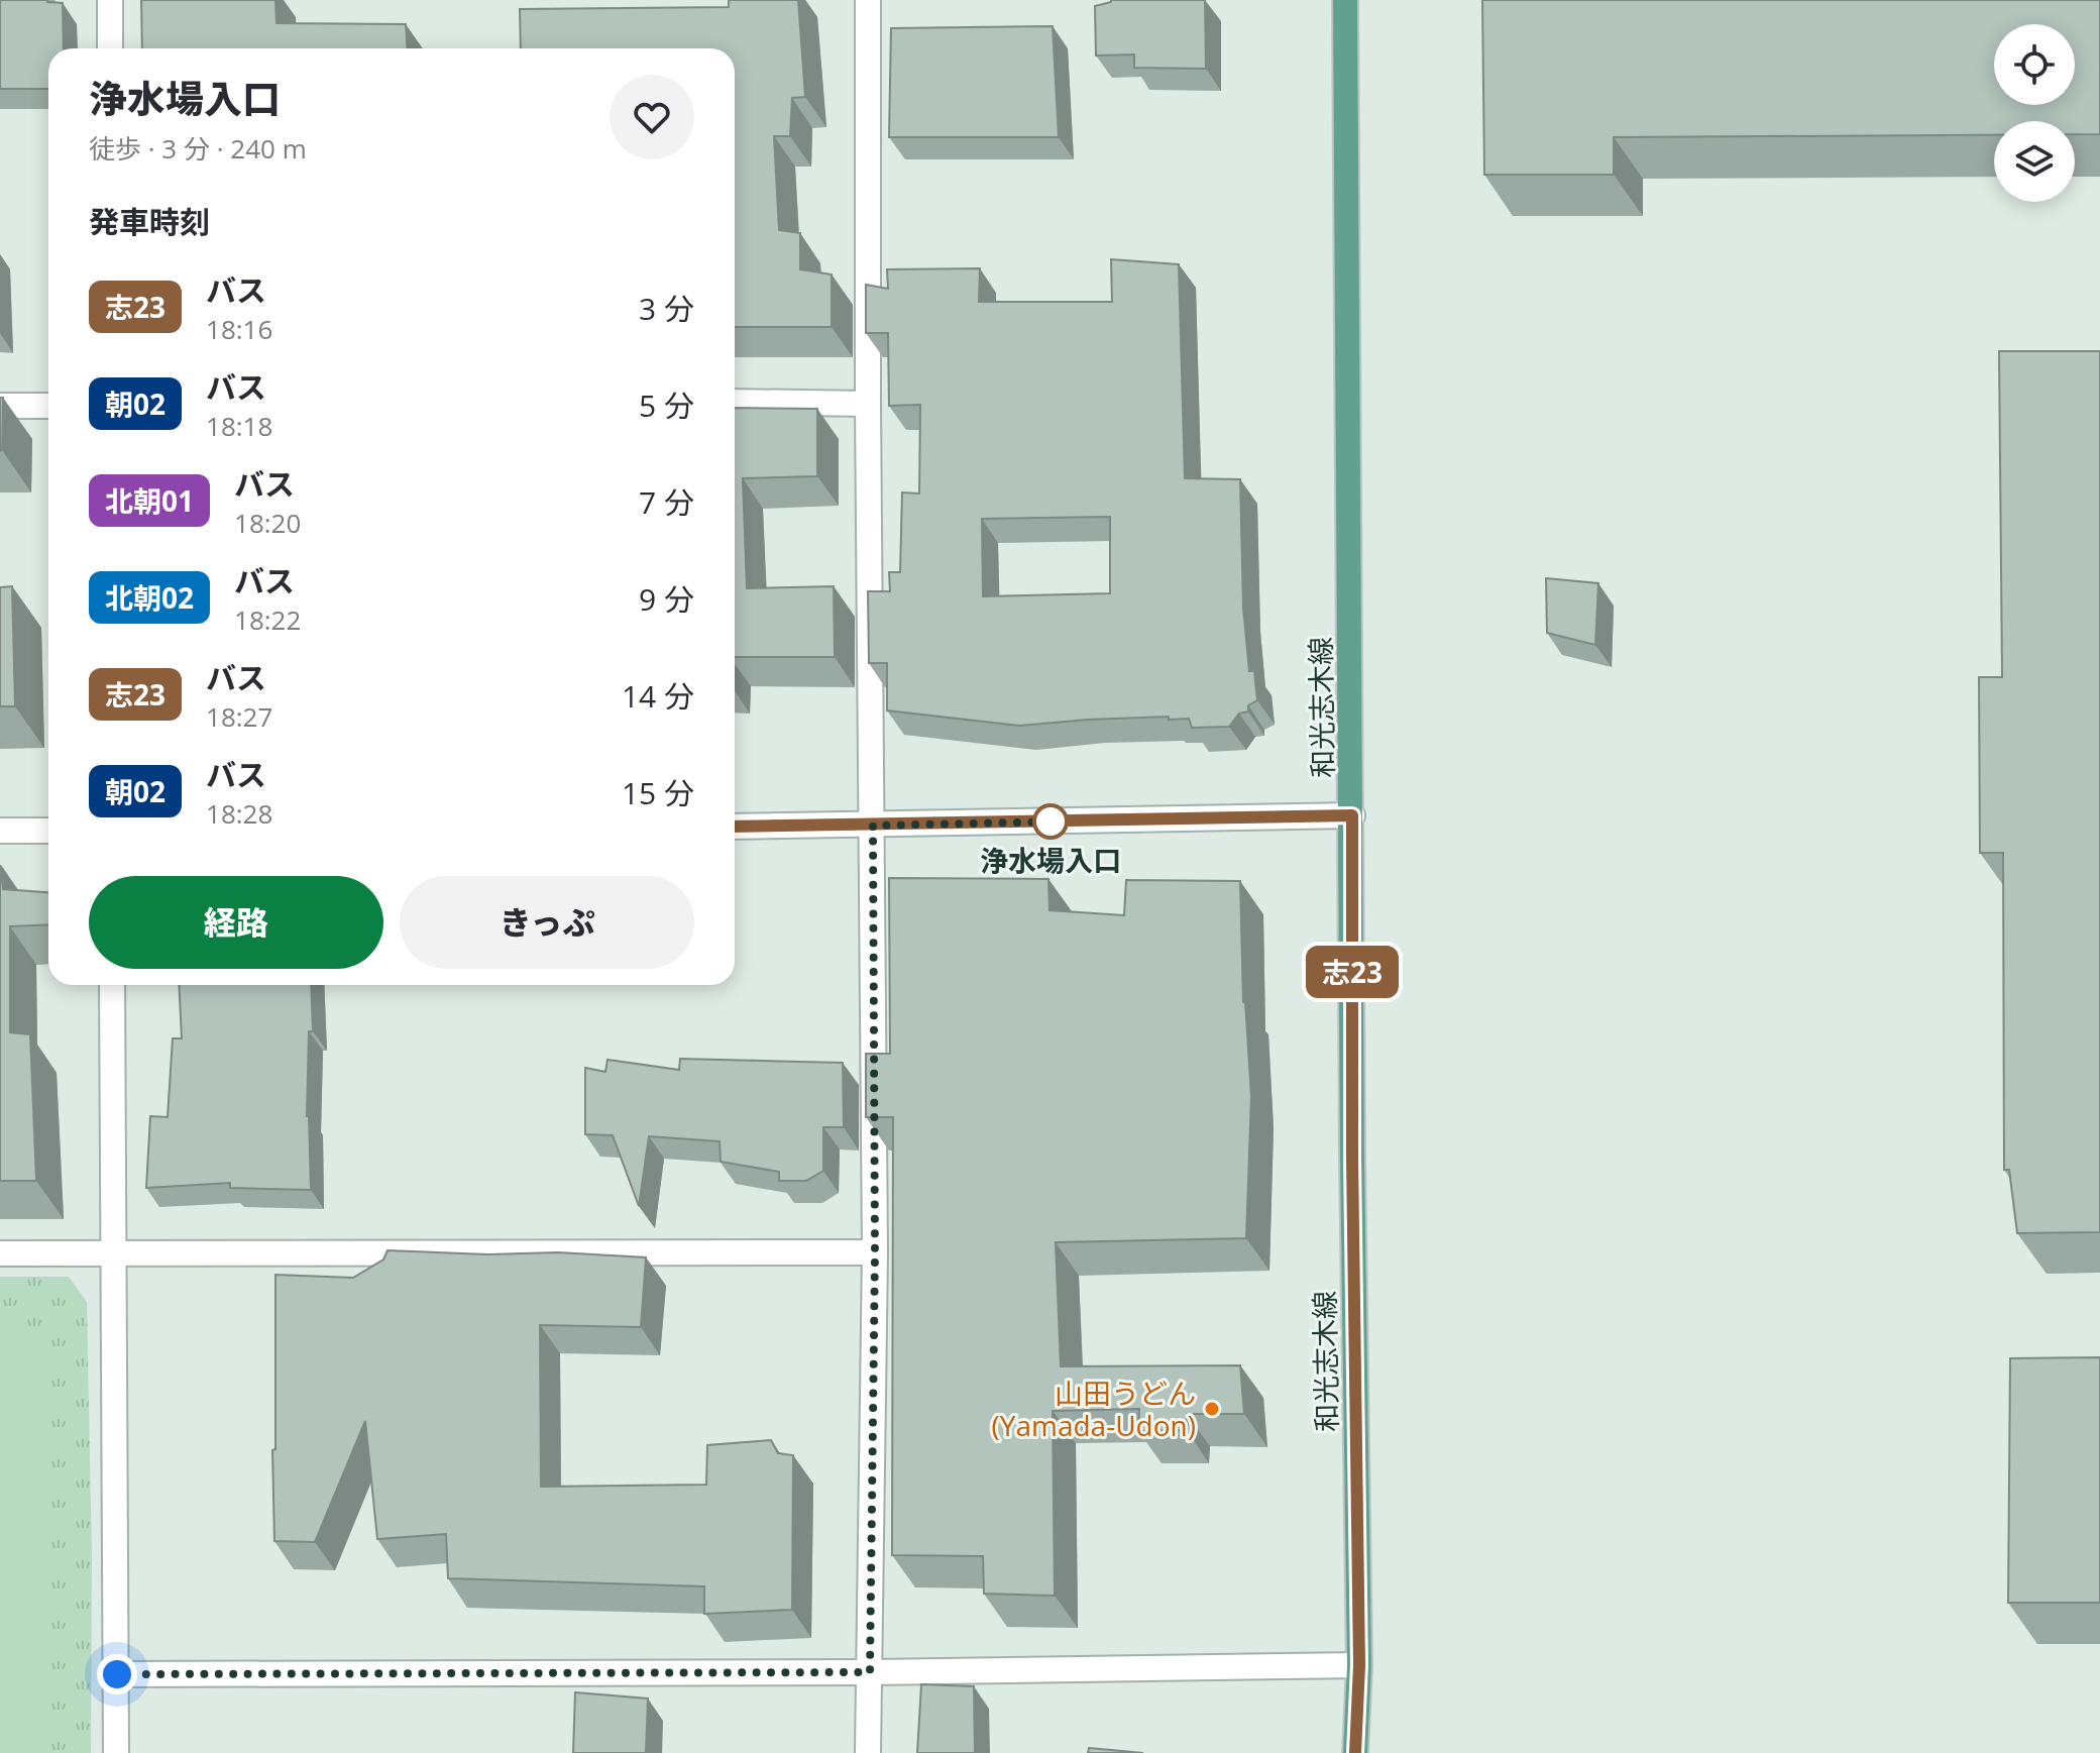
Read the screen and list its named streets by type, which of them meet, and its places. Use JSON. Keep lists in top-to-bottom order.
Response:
{
  "streets": {
    "main road": ["和光志木線"]
  },
  "places": ["浄水場入口", "山田うどん (Yamada-Udon)"],
  "lines": ["bus line 志23"],
  "page": {
    "on_map": "志23",
    "heading": [
      ["浄水場入口", "徒歩 · 3 分 · 240 m"],
      "発車時刻"
    ],
    "list": [
      {
        "mark": "志23",
        "name": "バス",
        "note": "18:16",
        "value": "3 分"
      },
      {
        "mark": "朝02",
        "name": "バス",
        "note": "18:18",
        "value": "5 分"
      },
      {
        "mark": "北朝01",
        "name": "バス",
        "note": "18:20",
        "value": "7 分"
      },
      {
        "mark": "北朝02",
        "name": "バス",
        "note": "18:22",
        "value": "9 分"
      },
      {
        "mark": "志23",
        "name": "バス",
        "note": "18:27",
        "value": "14 分"
      },
      {
        "mark": "朝02",
        "name": "バス",
        "note": "18:28",
        "value": "15 分"
      }
    ],
    "buttons": ["経路", "きっぷ"]
  }
}
